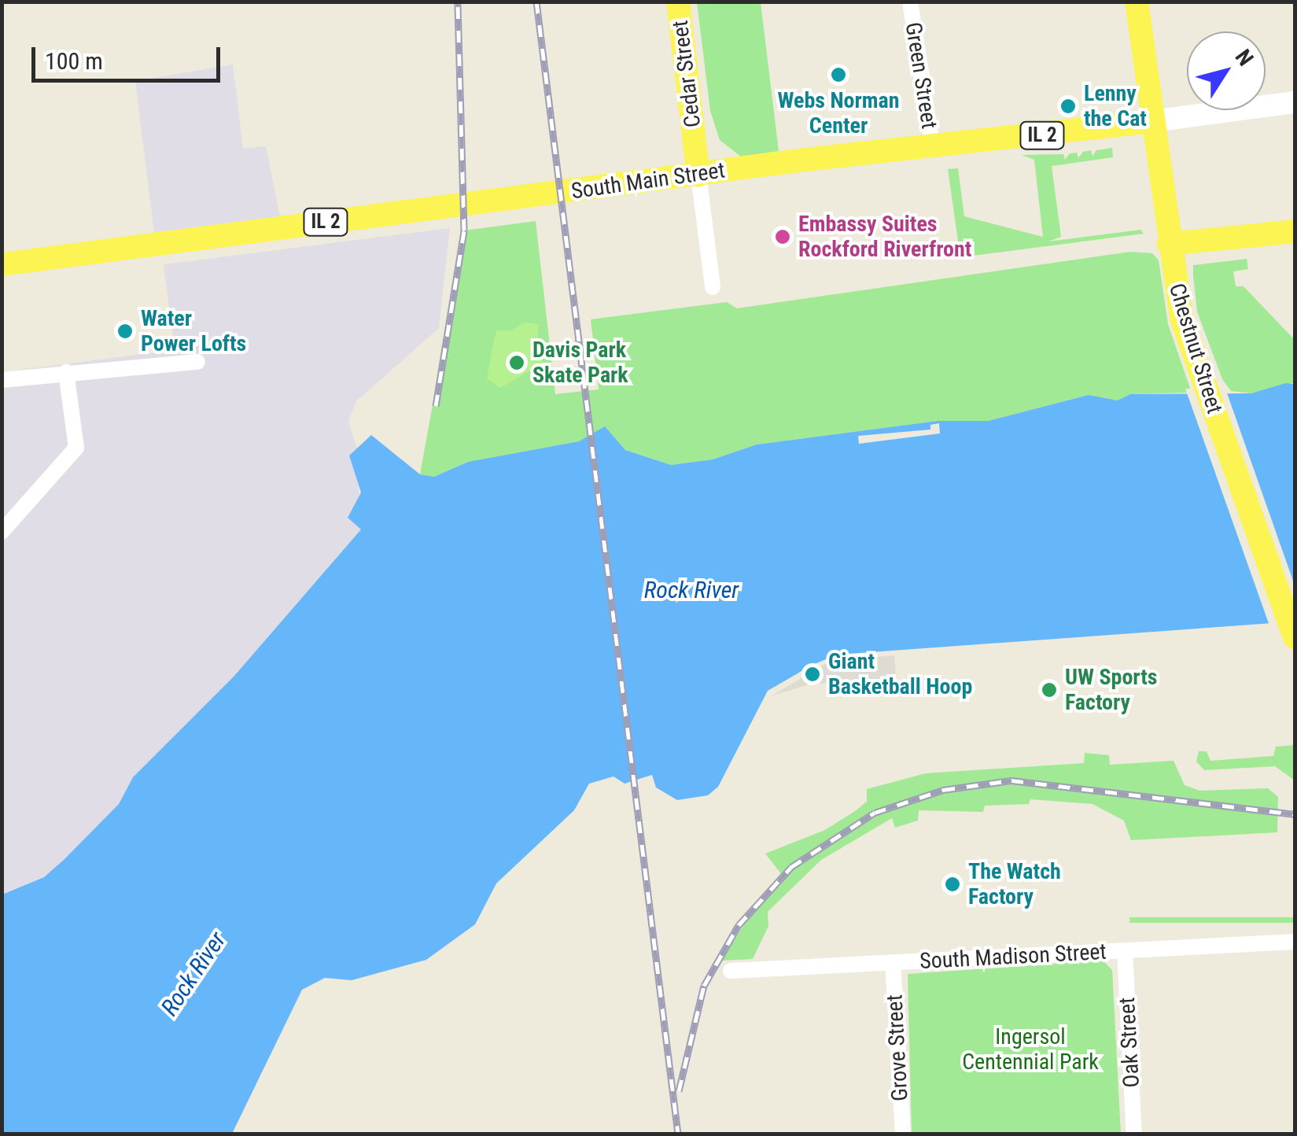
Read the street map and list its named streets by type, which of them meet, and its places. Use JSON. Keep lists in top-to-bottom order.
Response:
{
  "streets": {
    "main road": [
      "Cedar Street",
      "IL 2",
      "South Main Street",
      "Chestnut Street"
    ],
    "street": [
      "Green Street",
      "South Madison Street",
      "Oak Street",
      "Grove Street"
    ]
  },
  "crossings": [
    ["Cedar Street", "South Main Street"],
    ["Green Street", "South Main Street"],
    ["South Main Street", "Chestnut Street"],
    ["South Madison Street", "Oak Street"],
    ["South Madison Street", "Grove Street"]
  ],
  "water": ["Rock River"],
  "parks": ["Ingersol Centennial Park"],
  "places": [
    "Webs Norman Center",
    "Lenny the Cat",
    "Embassy Suites Rockford Riverfront",
    "Water Power Lofts",
    "Davis Park Skate Park",
    "Giant Basketball Hoop",
    "UW Sports Factory",
    "The Watch Factory"
  ],
  "scale_bar": "100 m",
  "north": "top right"
}
